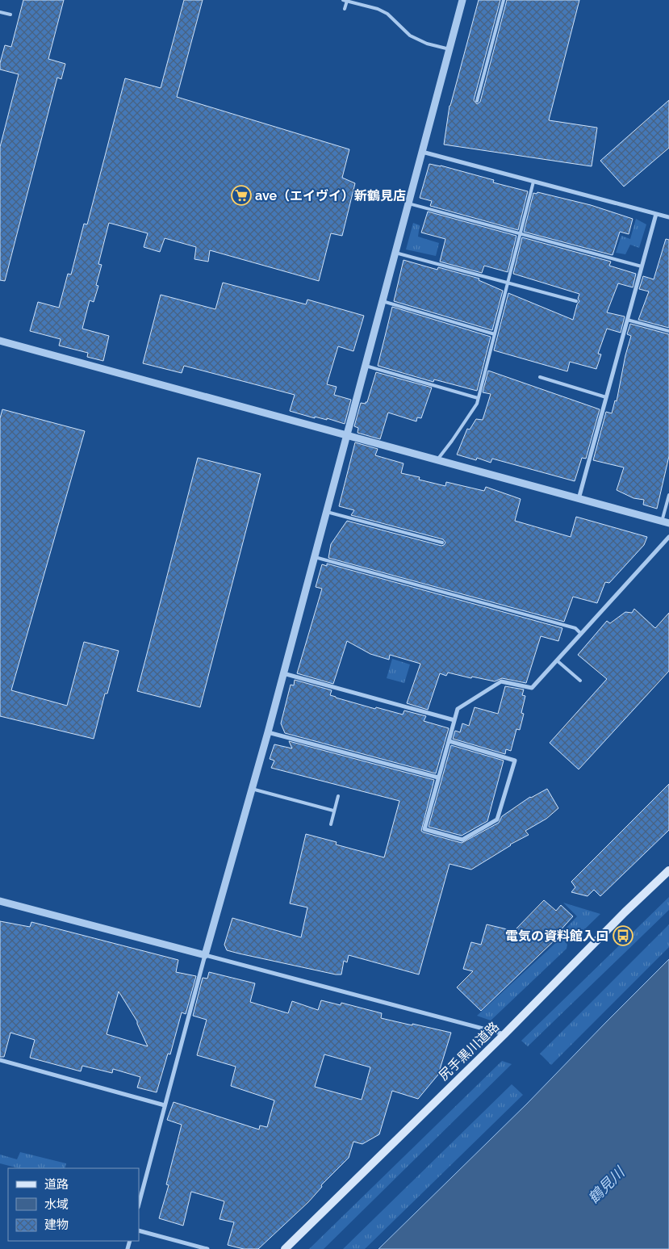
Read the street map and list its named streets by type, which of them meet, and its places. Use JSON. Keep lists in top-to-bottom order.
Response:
{
  "streets": {
    "main road": ["尻手黒川道路"]
  },
  "water": ["鶴見川"],
  "places": {
    "supermarket": ["ave（エイヴイ）新鶴見店"],
    "bus stop": ["電気の資料館入口"]
  },
  "legend": ["道路", "水域", "建物"]
}
